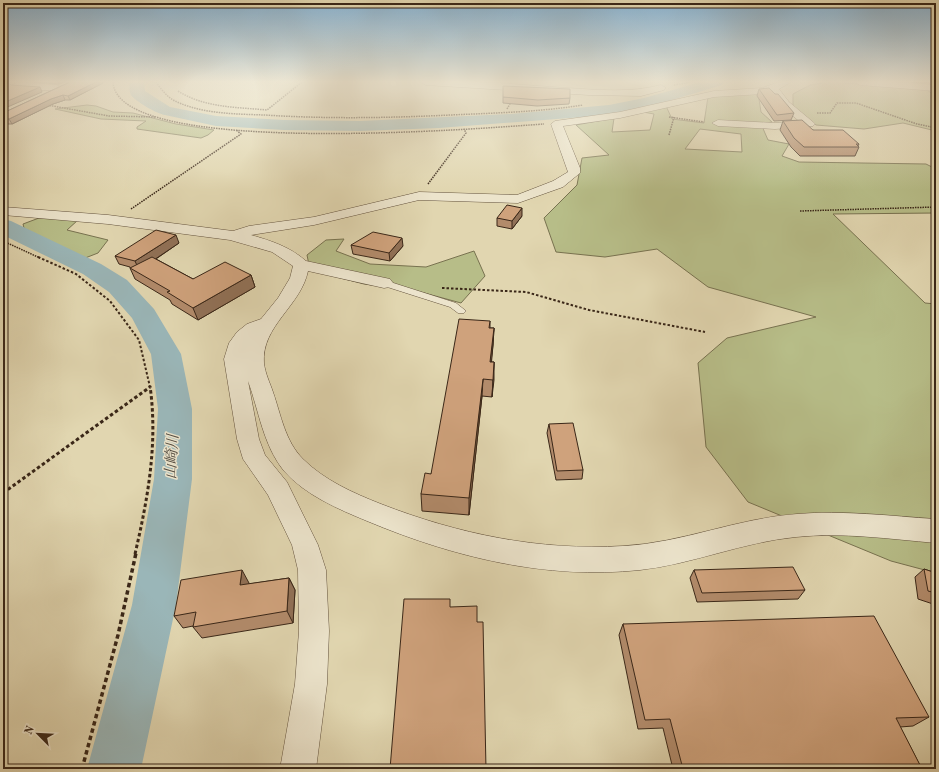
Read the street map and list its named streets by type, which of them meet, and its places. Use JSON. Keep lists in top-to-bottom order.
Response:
{
  "water": ["山崎川"],
  "north": "top left"
}
